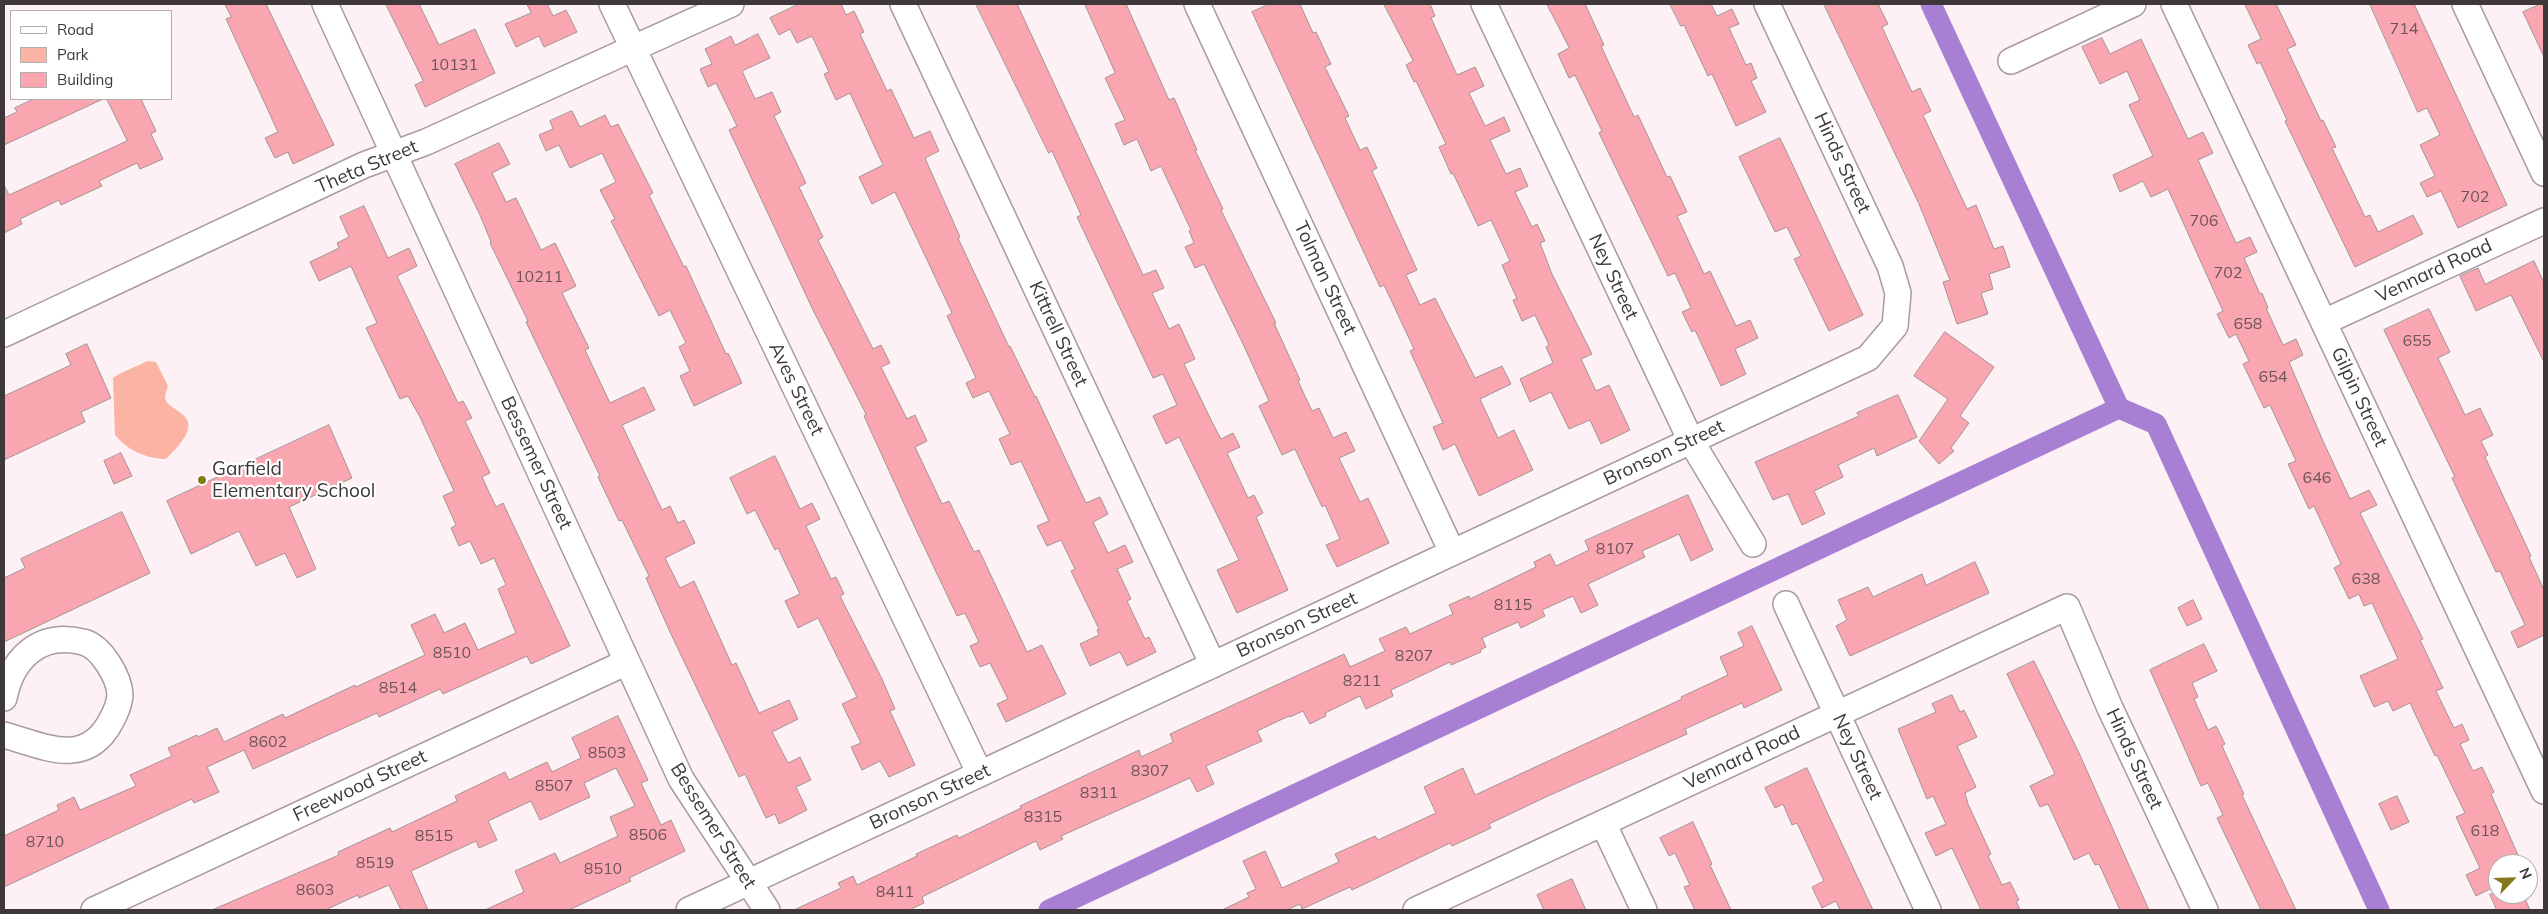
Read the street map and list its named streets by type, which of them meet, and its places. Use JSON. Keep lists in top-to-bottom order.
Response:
{
  "streets": {
    "street": [
      "Hinds Street",
      "Theta Street",
      "Vennard Road",
      "Ney Street",
      "Tolman Street",
      "Kittrell Street",
      "Aves Street",
      "Gilpin Street",
      "Bronson Street",
      "Bessemer Street",
      "Freewood Street"
    ]
  },
  "crossings": [
    ["Hinds Street", "Vennard Road"],
    ["Hinds Street", "Bronson Street"],
    ["Theta Street", "Aves Street"],
    ["Theta Street", "Bessemer Street"],
    ["Vennard Road", "Ney Street"],
    ["Vennard Road", "Gilpin Street"],
    ["Ney Street", "Bronson Street"],
    ["Tolman Street", "Bronson Street"],
    ["Kittrell Street", "Bronson Street"],
    ["Aves Street", "Bronson Street"],
    ["Bronson Street", "Bessemer Street"],
    ["Bessemer Street", "Freewood Street"]
  ],
  "places": ["Garfield Elementary School"],
  "house_numbers": [
    "714",
    "10131",
    "702",
    "706",
    "702",
    "10211",
    "658",
    "655",
    "654",
    "646",
    "8107",
    "638",
    "8115",
    "8510",
    "8207",
    "8211",
    "8514",
    "8602",
    "8503",
    "8307",
    "8507",
    "8311",
    "8315",
    "618",
    "8506",
    "8515",
    "8710",
    "8519",
    "8510",
    "8603",
    "8411"
  ],
  "legend": ["Road", "Park", "Building"],
  "north": "top right"
}
